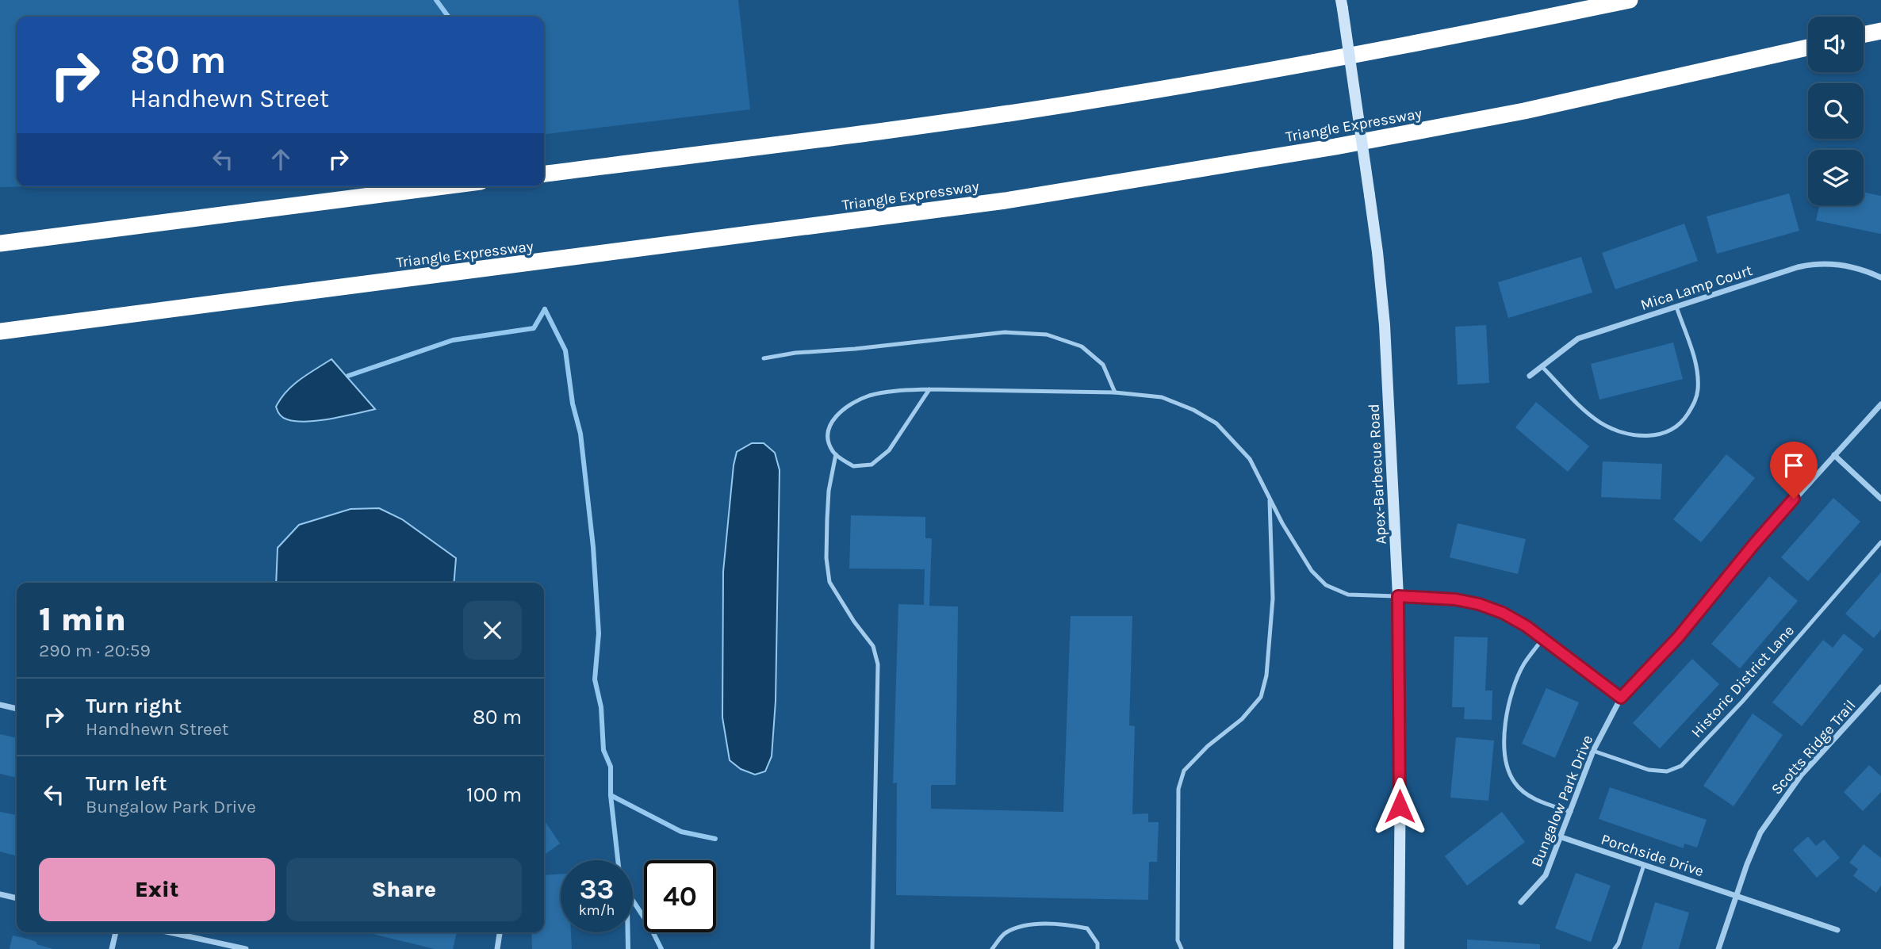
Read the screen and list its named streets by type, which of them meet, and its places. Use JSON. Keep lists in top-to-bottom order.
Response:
{
  "streets": {
    "highway": ["Triangle Expressway"],
    "street": [
      "Mica Lamp Court",
      "Apex-Barbecue Road",
      "Scotts Ridge Trail",
      "Bungalow Park Drive",
      "Porchside Drive"
    ],
    "lane": ["Historic District Lane"]
  },
  "crossings": [
    ["Historic District Lane", "Bungalow Park Drive"],
    ["Scotts Ridge Trail", "Porchside Drive"],
    ["Bungalow Park Drive", "Porchside Drive"]
  ],
  "page": {
    "turn": ["80 m", "Handhewn Street"],
    "heading": ["1 min", "290 m · 20:59"],
    "list": [
      {
        "name": "Turn right",
        "note": "Handhewn Street",
        "value": "80 m"
      },
      {
        "name": "Turn left",
        "note": "Bungalow Park Drive",
        "value": "100 m"
      }
    ],
    "buttons": ["Exit", "Share"],
    "speed": "33 km/h",
    "limit": "40"
  }
}
